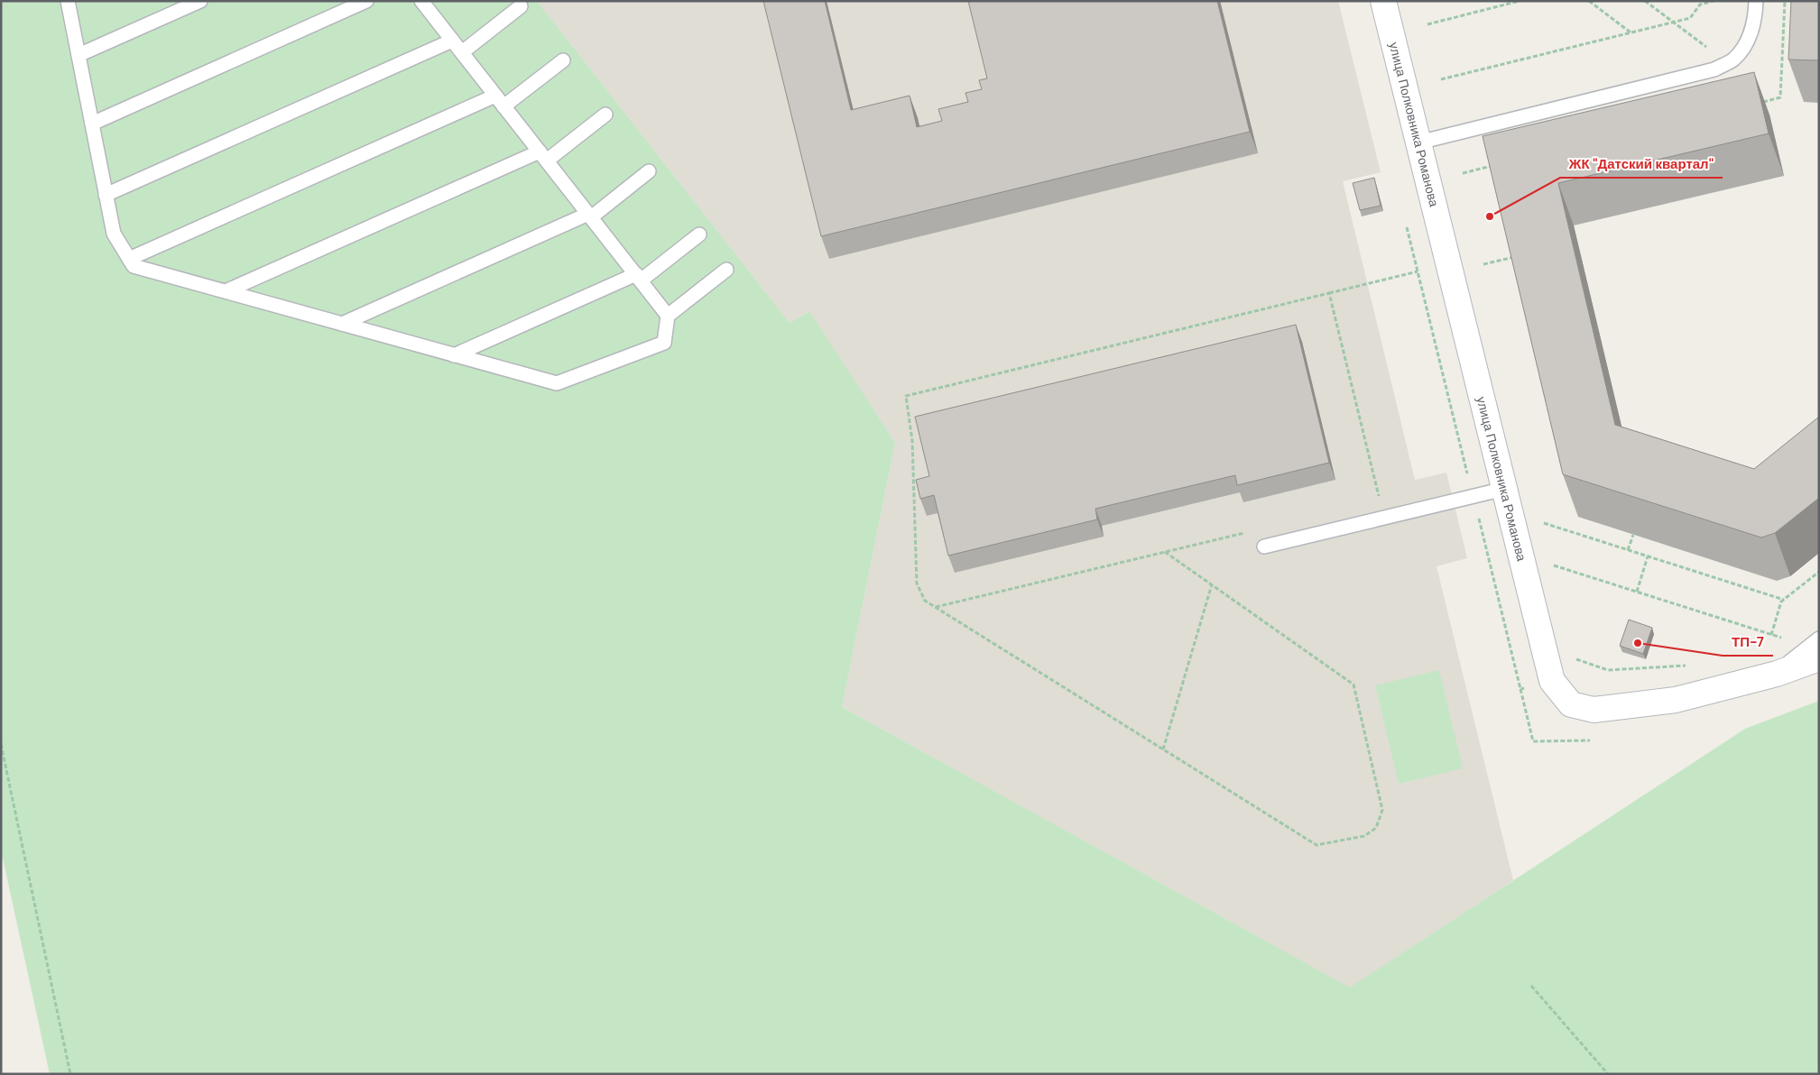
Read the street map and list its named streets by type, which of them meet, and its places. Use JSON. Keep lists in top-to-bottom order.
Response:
{
  "streets": {
    "street": ["улица Полковника Романова"]
  },
  "places": ["ЖК \"Датский квартал\"", "ТП-7"]
}
